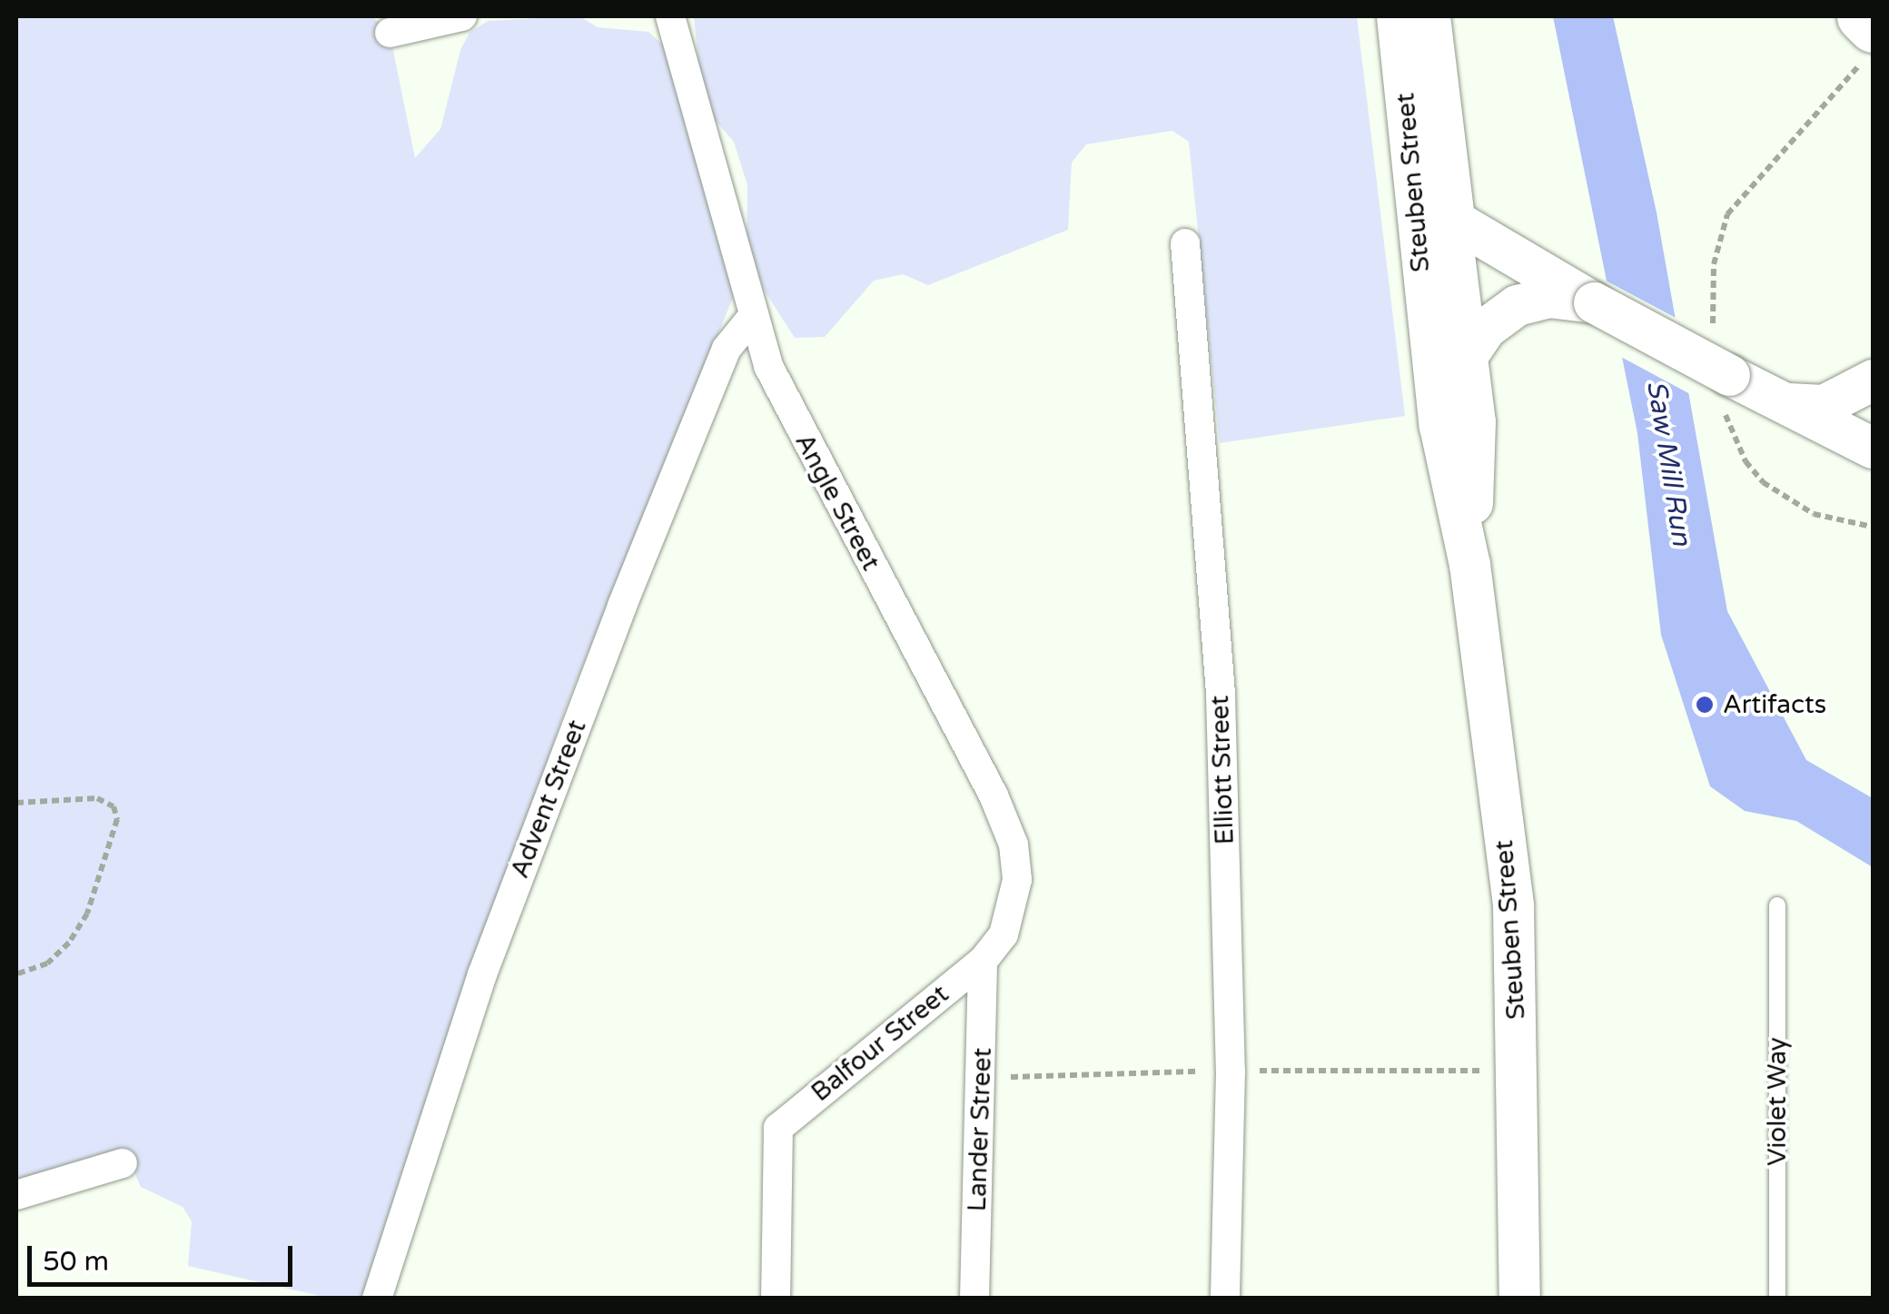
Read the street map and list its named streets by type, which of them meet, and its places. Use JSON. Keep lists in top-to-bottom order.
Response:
{
  "streets": {
    "main road": ["Steuben Street"],
    "street": [
      "Angle Street",
      "Elliott Street",
      "Advent Street",
      "Balfour Street",
      "Lander Street"
    ],
    "lane": ["Violet Way"]
  },
  "crossings": [
    ["Angle Street", "Advent Street"],
    ["Angle Street", "Balfour Street"],
    ["Angle Street", "Lander Street"],
    ["Balfour Street", "Lander Street"]
  ],
  "water": ["Saw Mill Run"],
  "places": ["Artifacts"],
  "scale_bar": "50 m"
}
